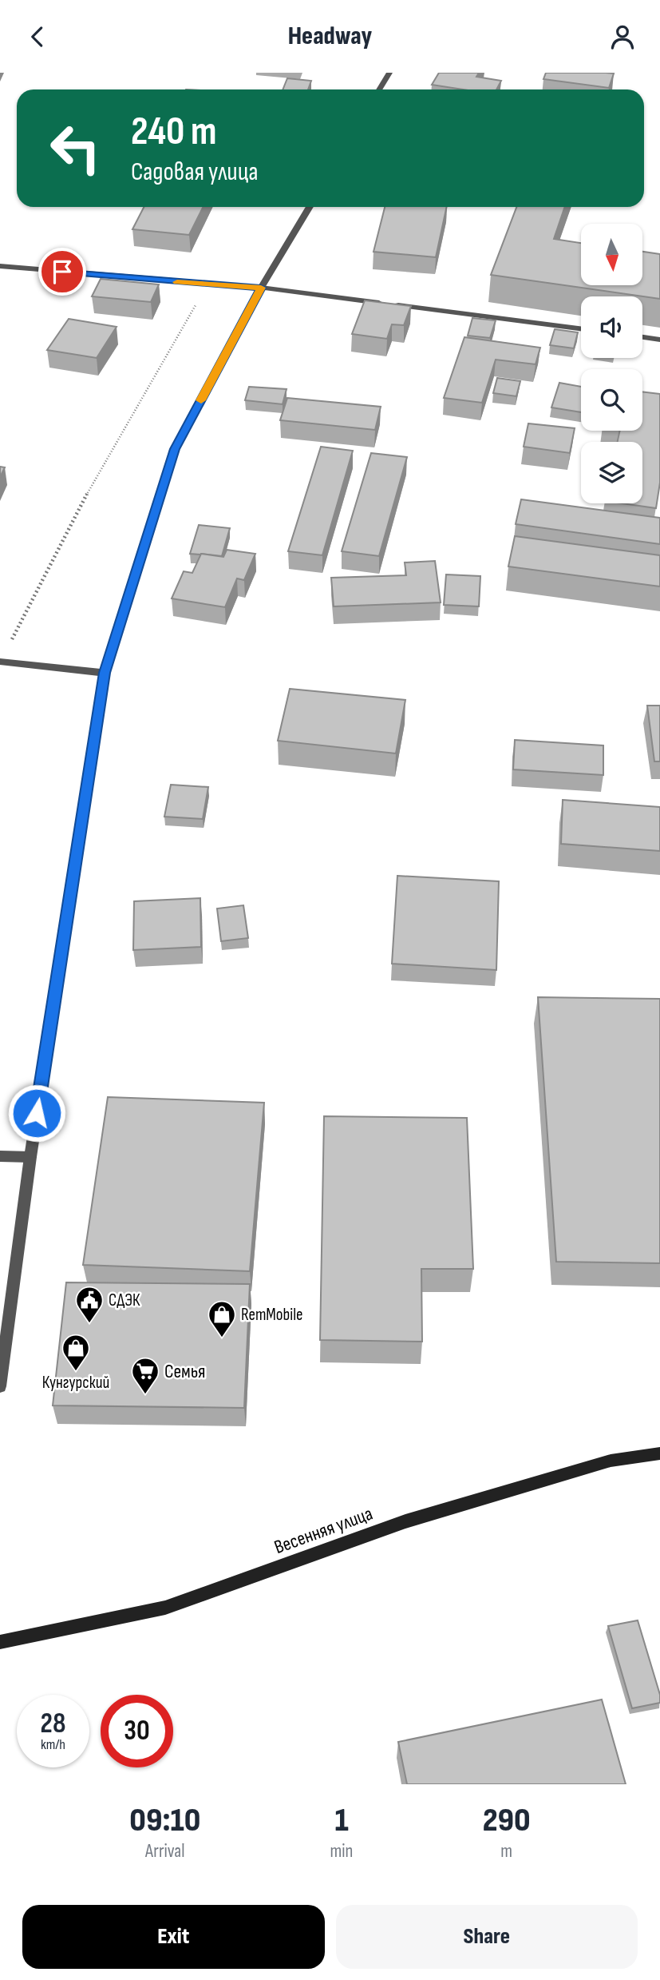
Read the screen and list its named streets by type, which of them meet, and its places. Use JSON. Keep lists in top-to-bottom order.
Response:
{
  "streets": {
    "street": ["Весенняя улица"]
  },
  "places": {
    "public building": ["СДЭК"],
    "shop": ["RemMobile", "Кунгурский"],
    "supermarket": ["Семья"]
  },
  "north": "bottom",
  "page": {
    "header": "Headway",
    "turn": ["240 m", "Садовая улица"],
    "speed": "28 km/h",
    "limit": "30",
    "eta": [
      "09:10",
      "Arrival",
      "1",
      "min",
      "290",
      "m"
    ],
    "buttons": ["Exit", "Share"]
  }
}
